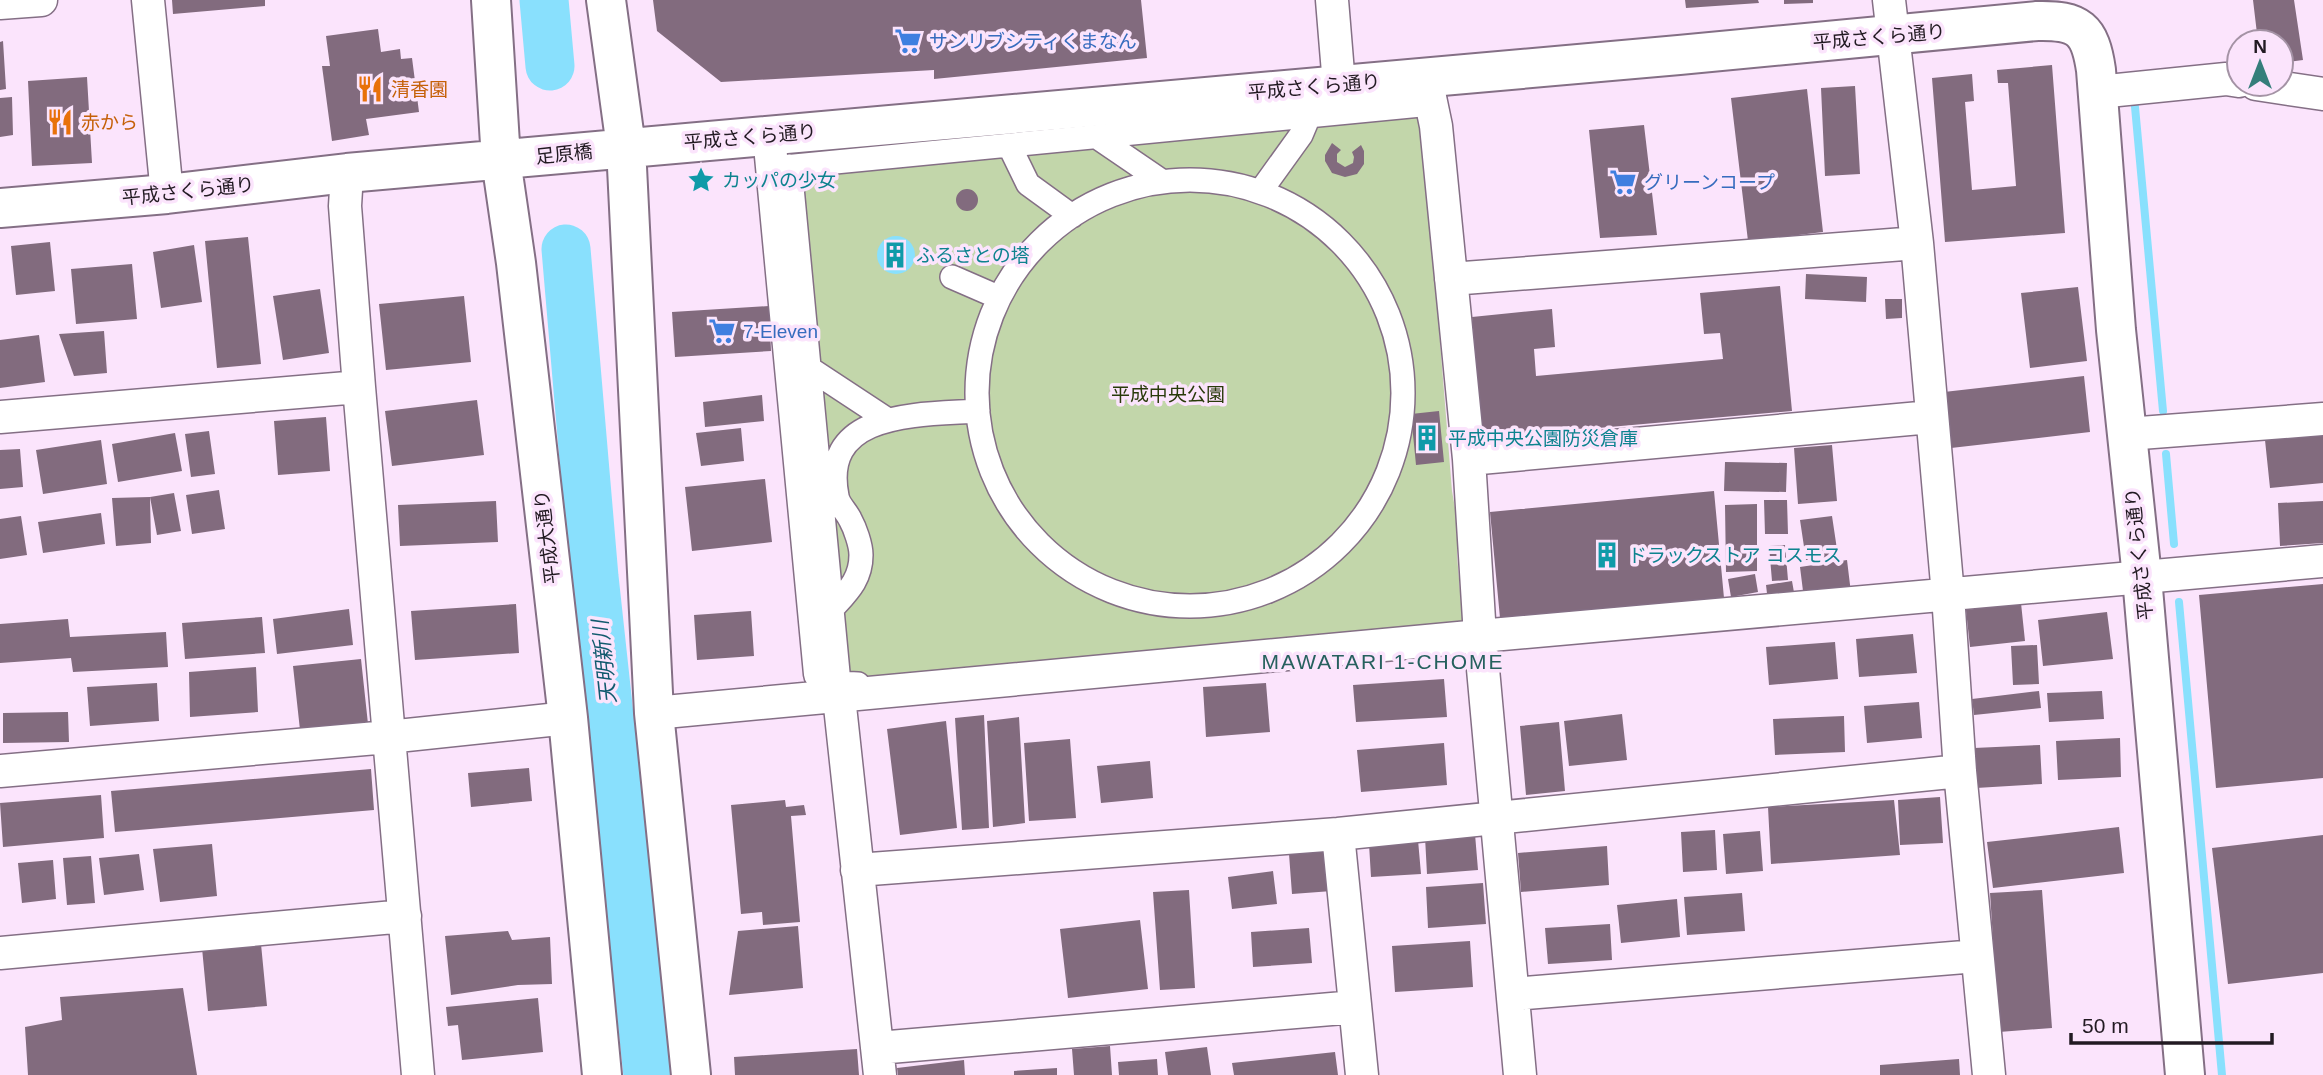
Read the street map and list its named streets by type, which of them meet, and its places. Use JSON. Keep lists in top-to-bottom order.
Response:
{
  "streets": {
    "street": ["平成さくら通り", "足原橋", "平成大通り"]
  },
  "crossings": [
    ["平成さくら通り", "足原橋"],
    ["平成さくら通り", "平成大通り"],
    ["足原橋", "平成大通り"]
  ],
  "districts": ["MAWATARI 1-CHOME"],
  "water": ["天明新川"],
  "parks": ["平成中央公園"],
  "places": {
    "supermarket": ["サンリブシティくまなん", "グリーンコープ", "7-Eleven"],
    "restaurant": ["清香園", "赤から"],
    "place": ["カッパの少女"],
    "building": ["ふるさとの塔", "平成中央公園防災倉庫", "ドラックストア コスモス"]
  },
  "scale_bar": "50 m",
  "north": "top"
}
